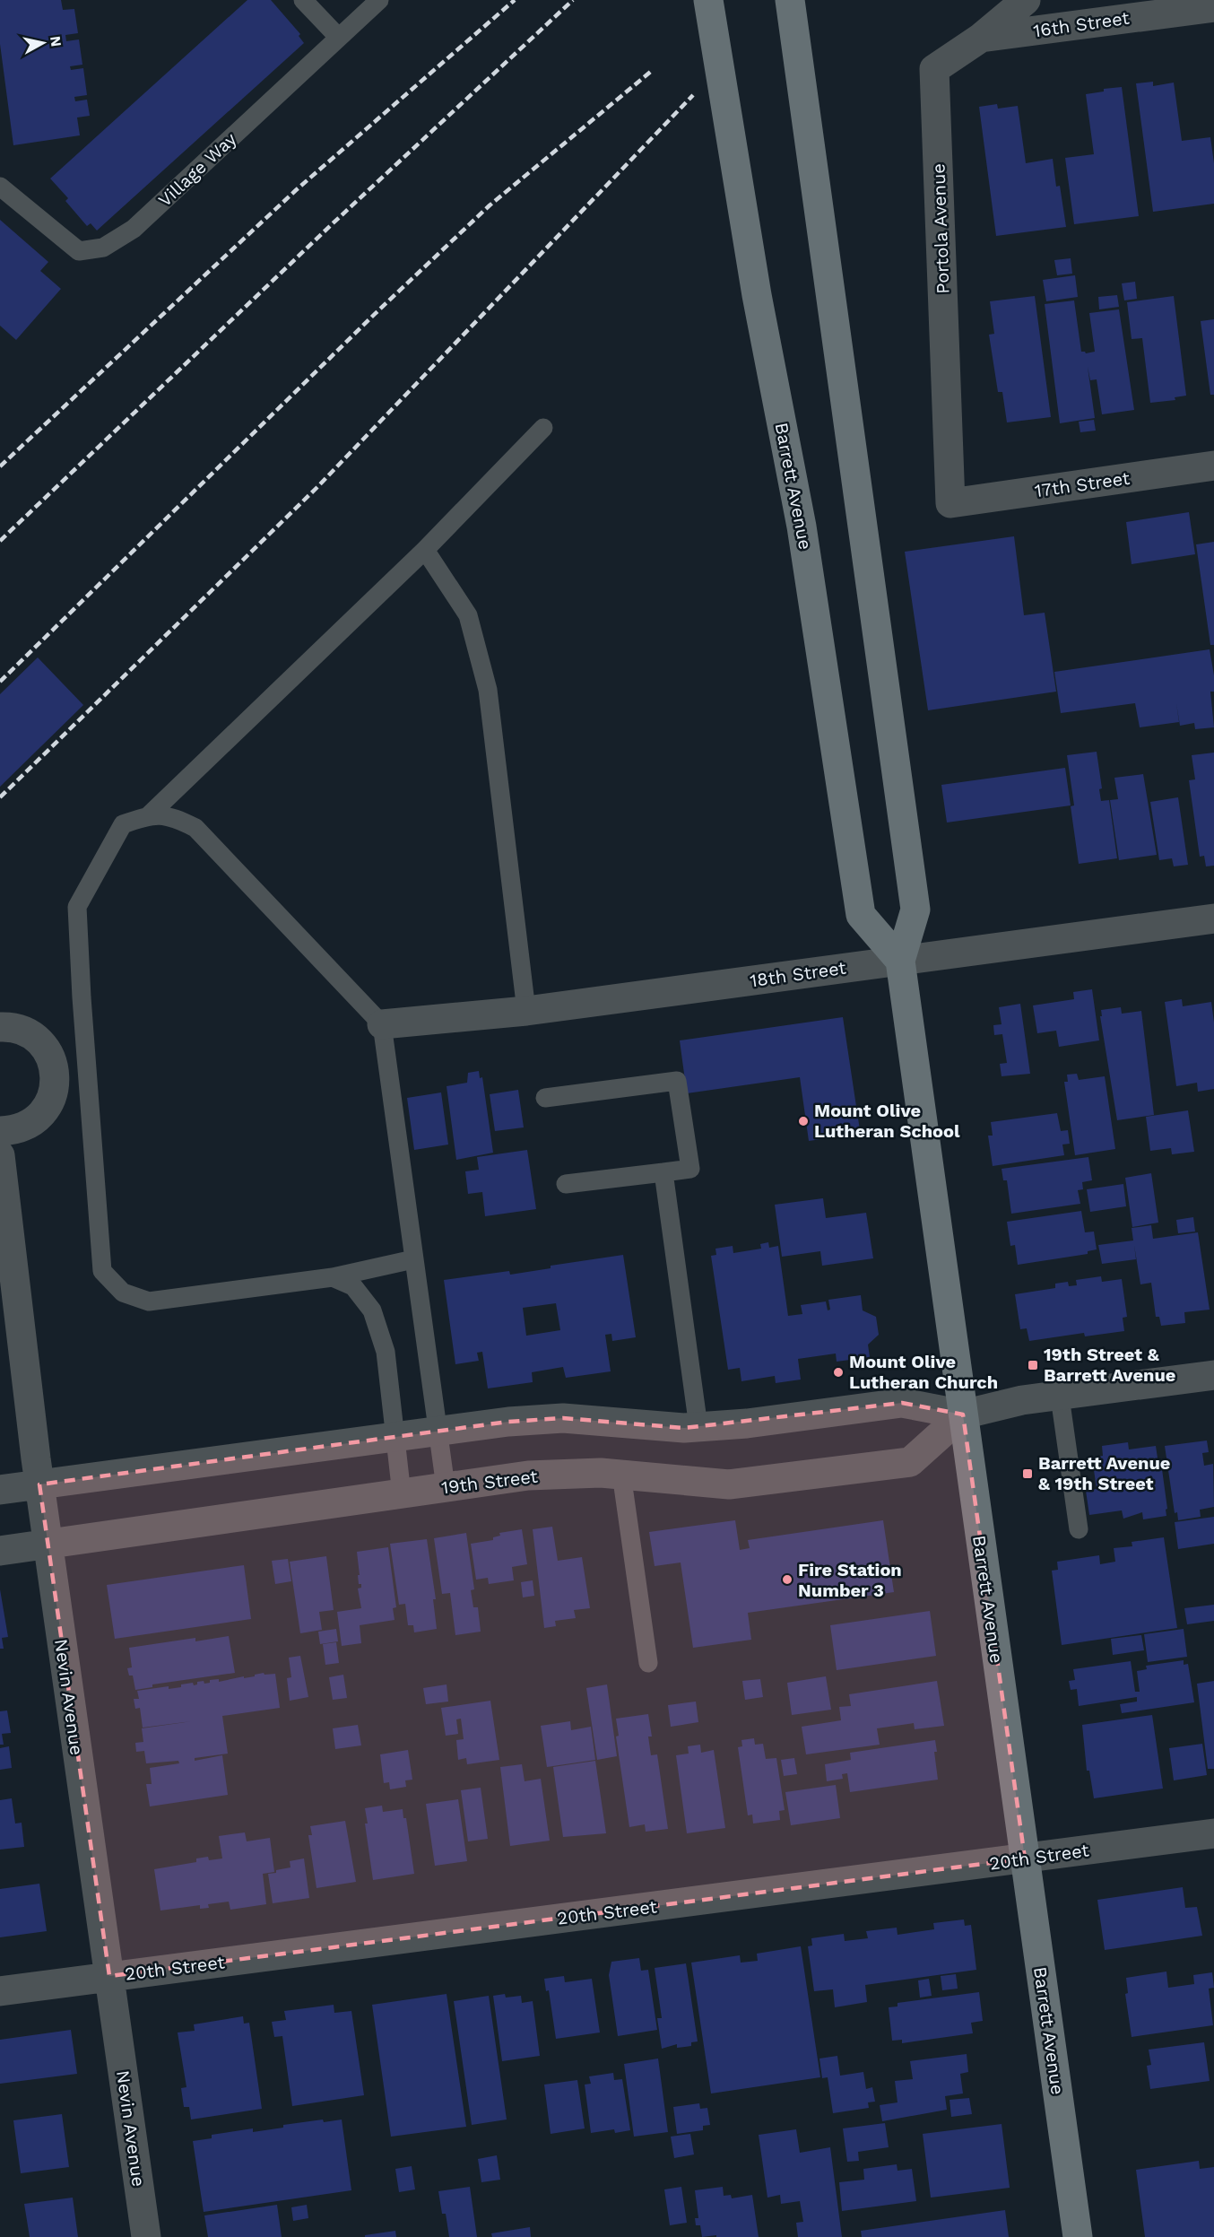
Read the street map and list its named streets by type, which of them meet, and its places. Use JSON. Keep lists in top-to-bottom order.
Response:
{
  "streets": {
    "main road": ["Barrett Avenue"],
    "street": [
      "16th Street",
      "Portola Avenue",
      "17th Street",
      "18th Street",
      "19th Street",
      "Nevin Avenue",
      "20th Street"
    ],
    "lane": ["Village Way"]
  },
  "crossings": [
    ["16th Street", "Portola Avenue"],
    ["Portola Avenue", "17th Street"],
    ["Barrett Avenue", "18th Street"],
    ["Barrett Avenue", "19th Street"],
    ["Barrett Avenue", "20th Street"],
    ["19th Street", "Nevin Avenue"],
    ["Nevin Avenue", "20th Street"]
  ],
  "places": {
    "other": ["Mount Olive Lutheran School", "Mount Olive Lutheran Church", "Fire Station Number 3"],
    "transit": ["19th Street & Barrett Avenue", "Barrett Avenue & 19th Street"]
  },
  "north": "right"
}
